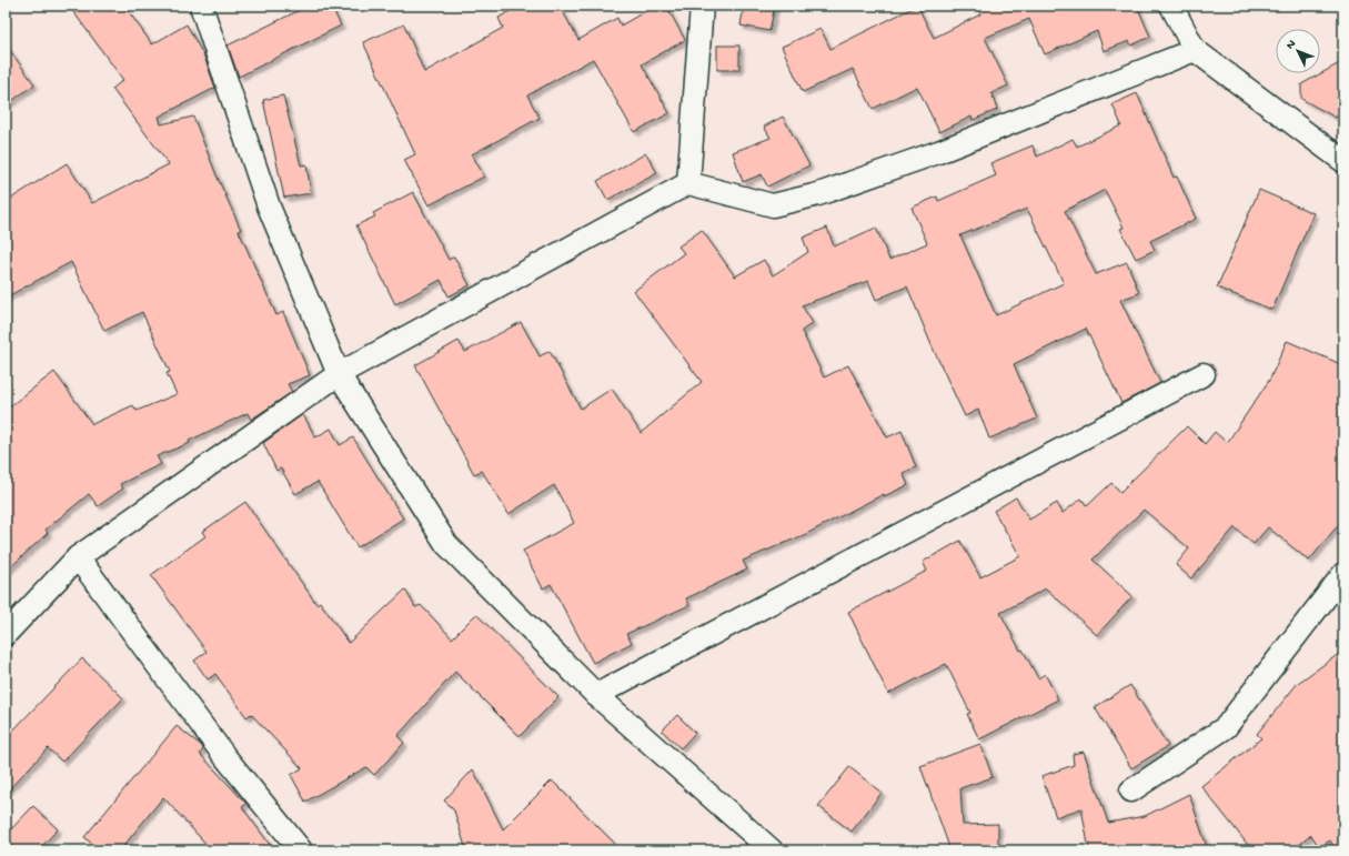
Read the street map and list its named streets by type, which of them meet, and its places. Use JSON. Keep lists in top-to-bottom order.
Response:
{
  "north": "top left"
}
